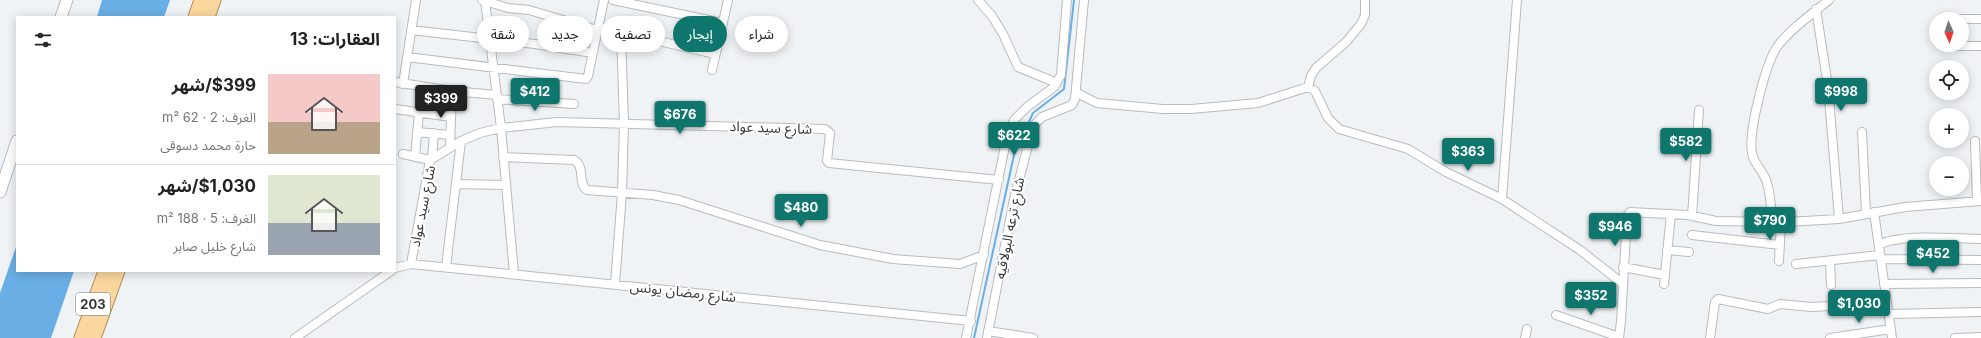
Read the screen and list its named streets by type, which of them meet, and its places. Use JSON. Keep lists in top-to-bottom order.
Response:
{
  "streets": {
    "main road": ["203"],
    "street": ["شارع سيد عواد", "شارع ترعه البولاقيه", "شارع رمضان يونس"]
  },
  "crossings": [
    ["شارع سيد عواد", "شارع ترعه البولاقيه"],
    ["شارع سيد عواد", "شارع رمضان يونس"],
    ["شارع ترعه البولاقيه", "شارع رمضان يونس"]
  ],
  "north": "bottom",
  "page": {
    "map_buttons": ["+", "−"],
    "chip": [
      "شراء",
      "إيجار",
      "تصفية",
      "جديد",
      "شقة"
    ],
    "heading": "العقارات: 13",
    "list": [
      {
        "name": "$399/شهر",
        "note": "الغرف: 2 · 62 m² · حارة محمد دسوقى"
      },
      {
        "name": "$1,030/شهر",
        "note": "الغرف: 5 · 188 m² · شارع خليل صابر"
      }
    ],
    "price": [
      "$412",
      "$998",
      "$399",
      "$676",
      "$622",
      "$582",
      "$363",
      "$480",
      "$790",
      "$946",
      "$452",
      "$352",
      "$1,030"
    ]
  }
}
